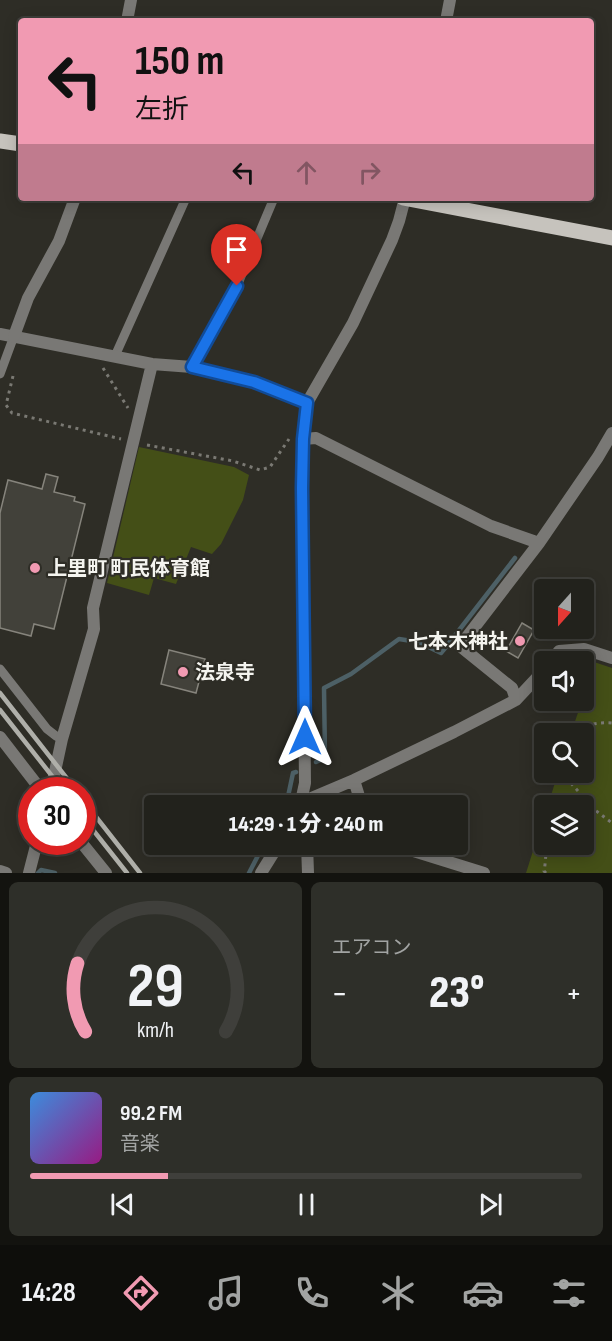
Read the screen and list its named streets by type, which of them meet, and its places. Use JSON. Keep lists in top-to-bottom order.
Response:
{
  "places": ["上里町 町民体育館", "七本木神社", "法泉寺"],
  "north": "bottom",
  "page": {
    "turn": ["150 m", "左折"],
    "limit": "30",
    "trip": "14:29 · 1 分 · 240 m",
    "tile": "エアコン",
    "heat": ["−", "23°", "+"],
    "song": ["99.2 FM", "音楽"],
    "tabs": "14:28",
    "gauge": ["29", "km/h"]
  }
}
